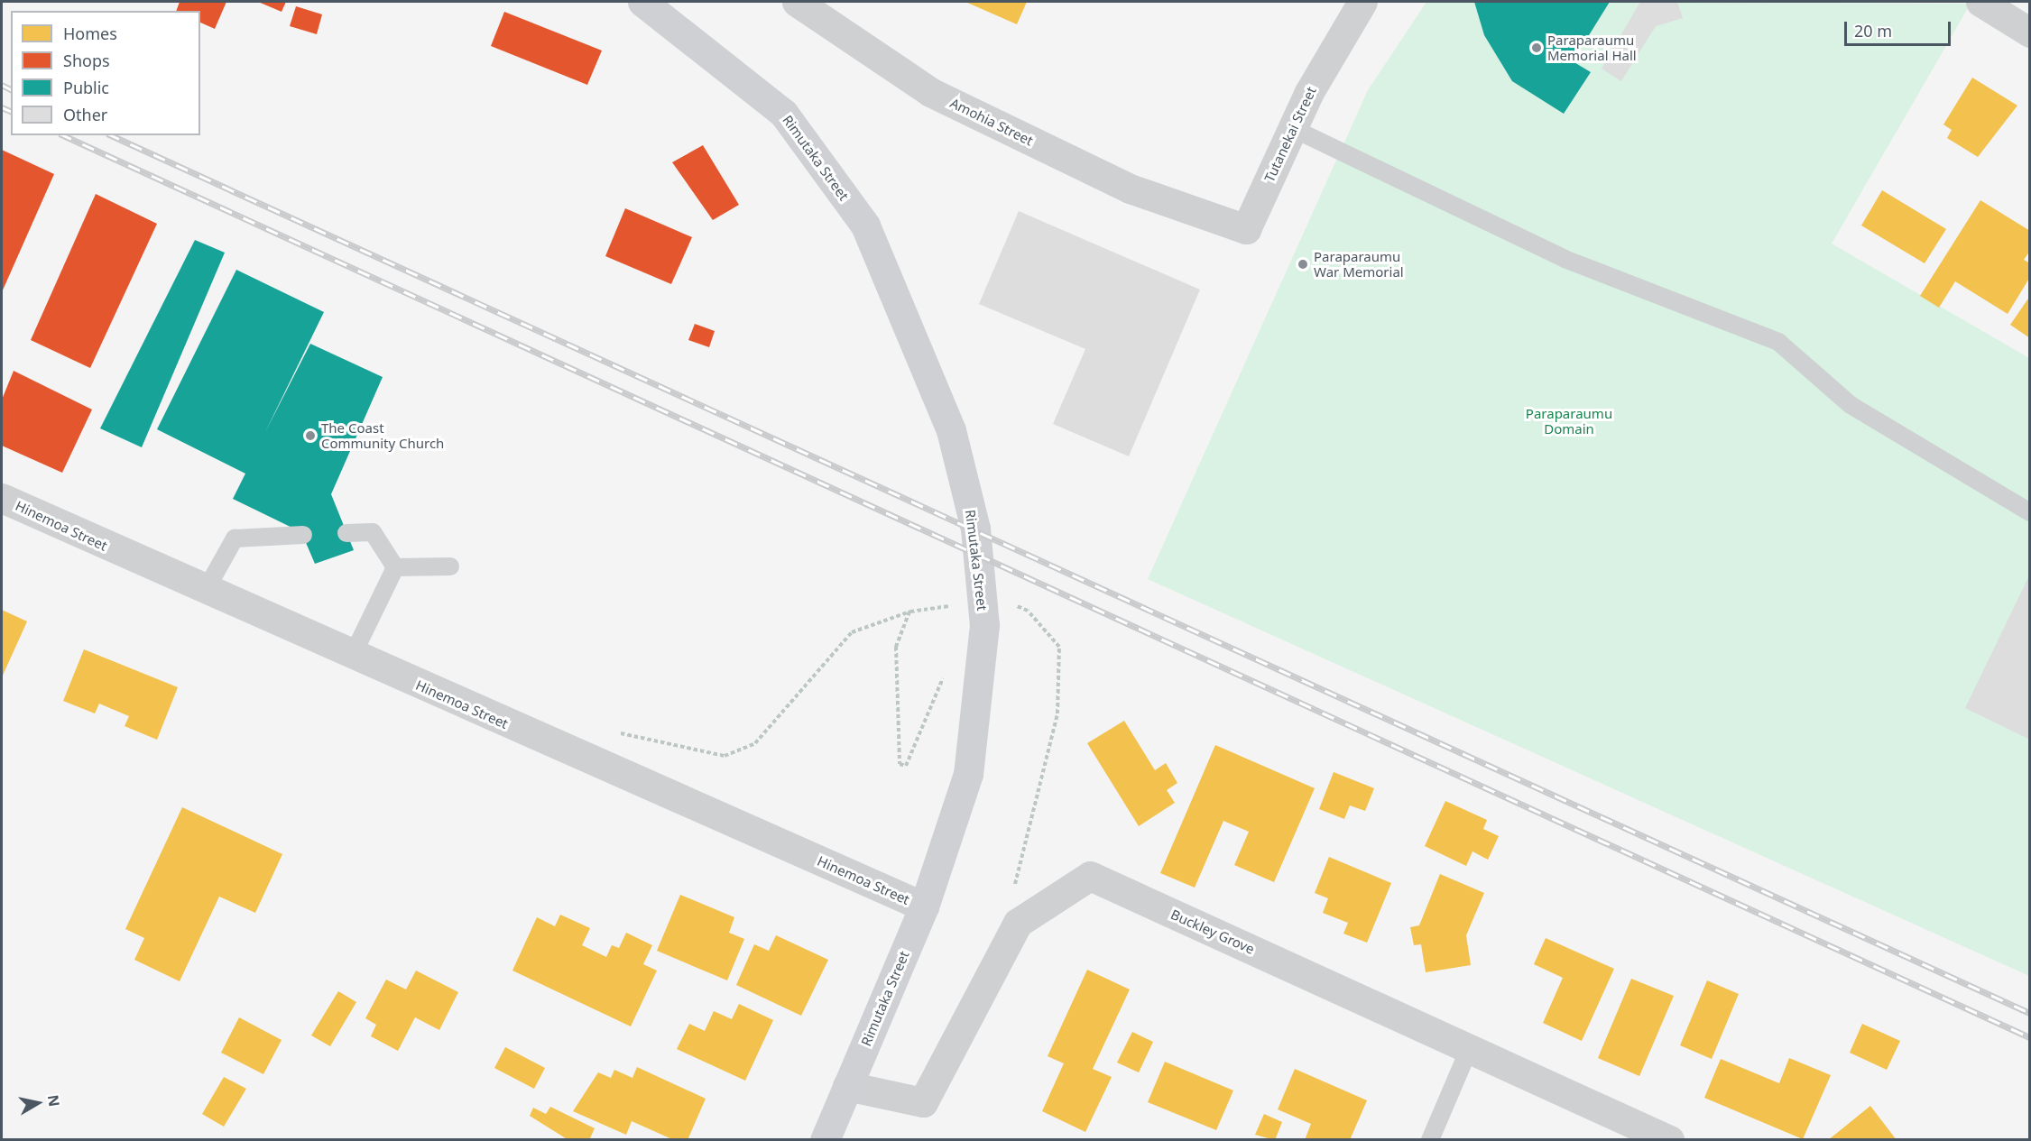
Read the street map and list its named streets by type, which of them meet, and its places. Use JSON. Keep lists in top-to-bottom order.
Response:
{
  "streets": {
    "main road": ["Rimutaka Street"],
    "street": [
      "Amohia Street",
      "Tutanekai Street",
      "Hinemoa Street",
      "Buckley Grove"
    ]
  },
  "crossings": [
    ["Amohia Street", "Tutanekai Street"],
    ["Rimutaka Street", "Hinemoa Street"],
    ["Rimutaka Street", "Buckley Grove"]
  ],
  "parks": ["Paraparaumu Domain"],
  "places": ["Paraparaumu Memorial Hall", "Paraparaumu War Memorial", "The Coast Community Church"],
  "legend": [
    "Homes",
    "Shops",
    "Public",
    "Other"
  ],
  "scale_bar": "20 m",
  "north": "right"
}
